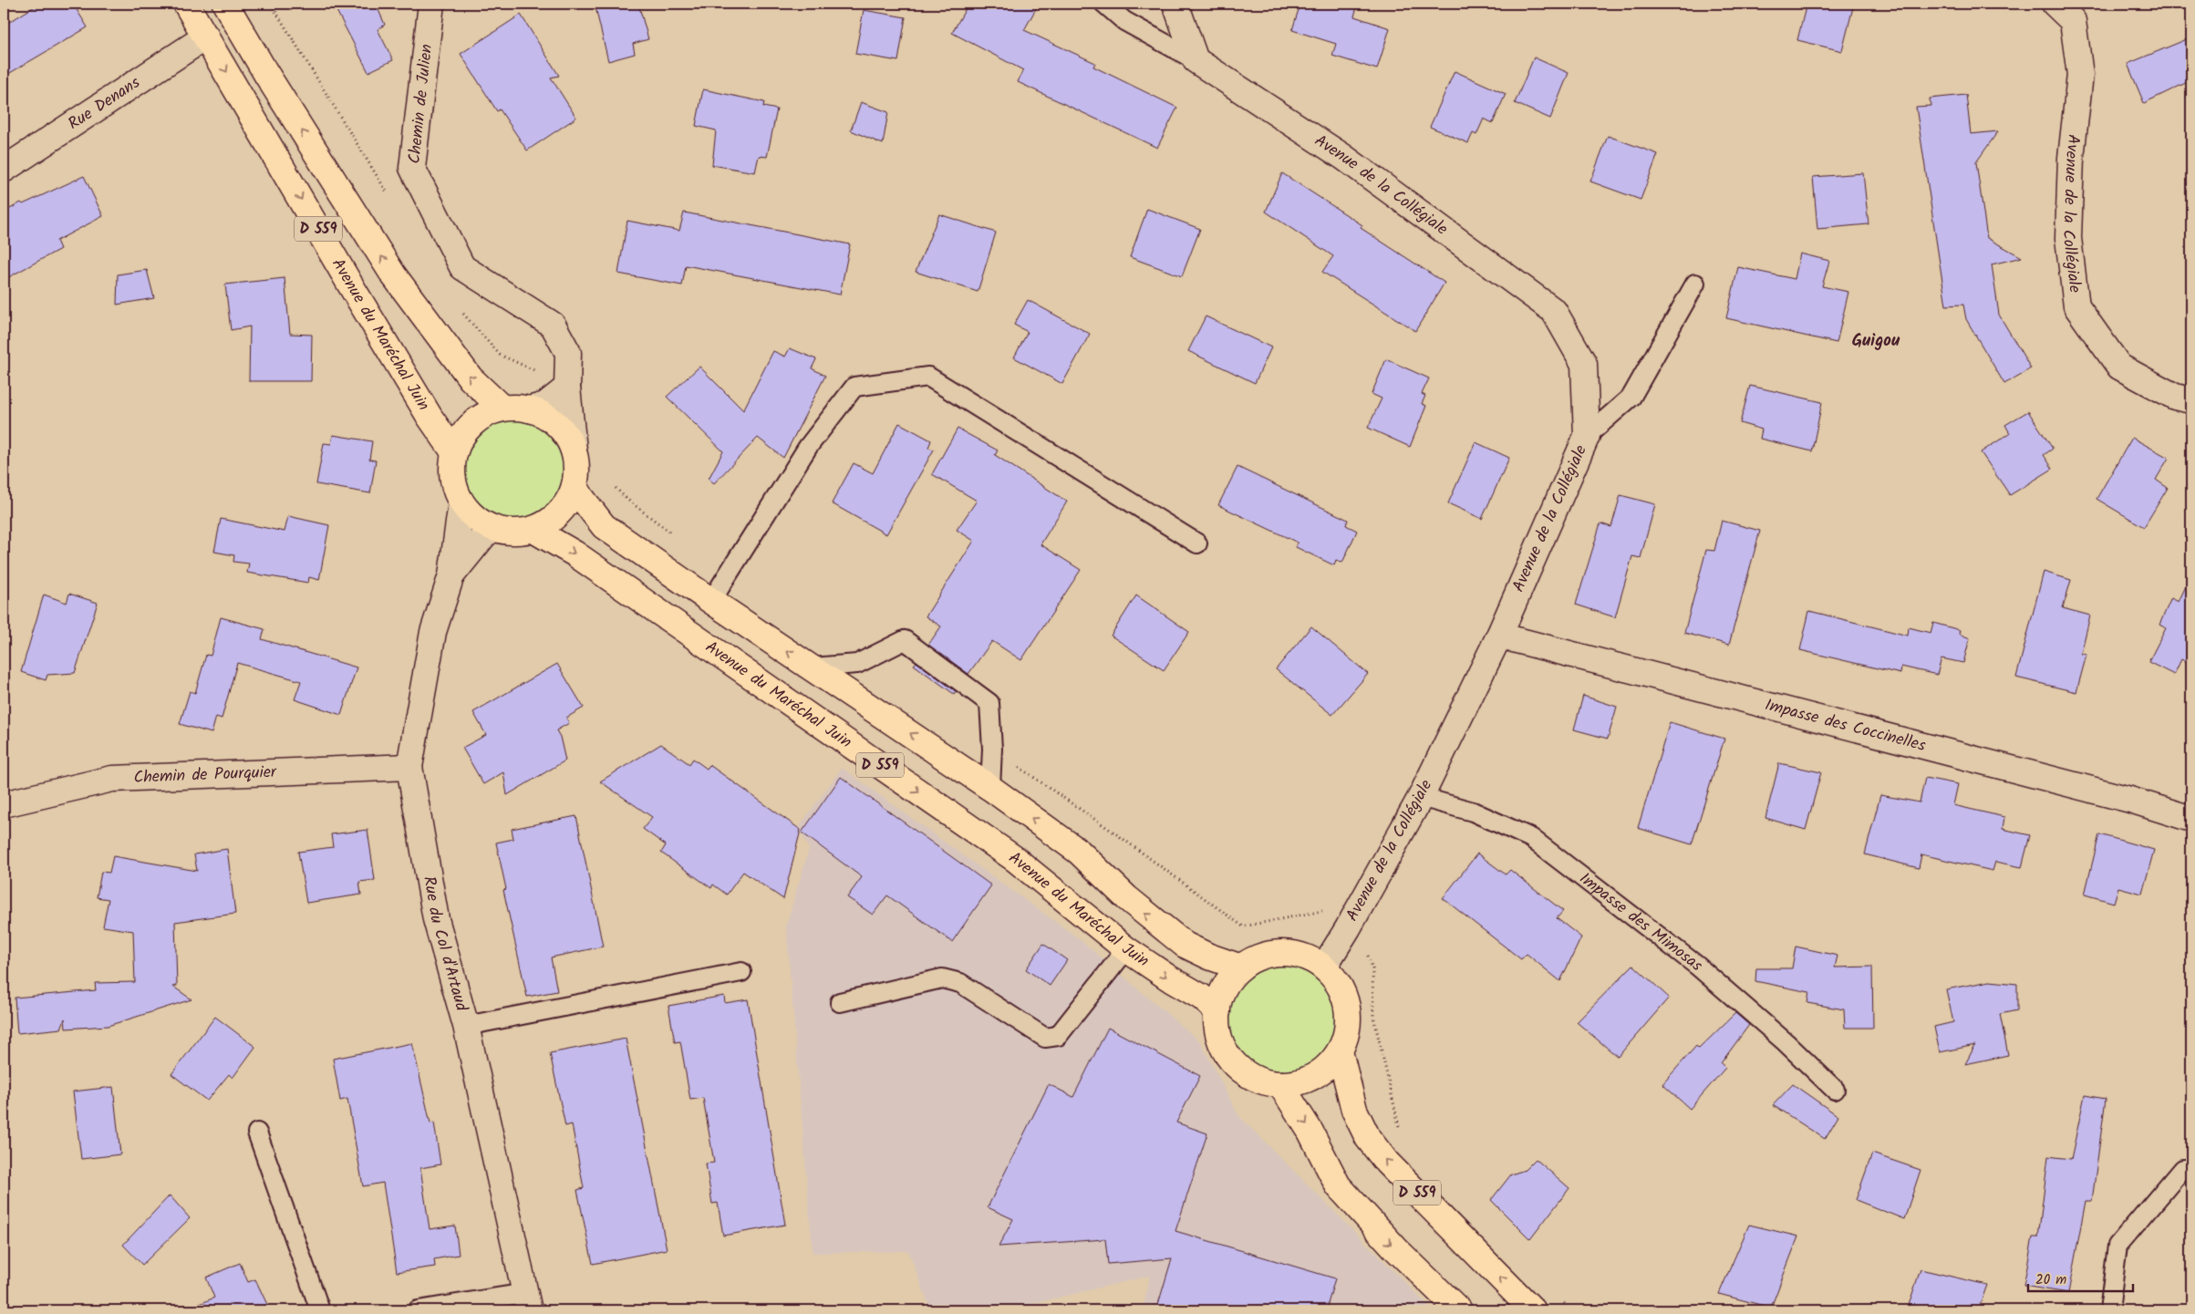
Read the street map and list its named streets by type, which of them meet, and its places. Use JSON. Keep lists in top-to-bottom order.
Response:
{
  "streets": {
    "main road": ["D 559", "Avenue du Maréchal Juin"],
    "street": [
      "Rue Denans",
      "Chemin de Julien",
      "Avenue de la Collégiale",
      "Impasse des Coccinelles",
      "Chemin de Pourquier",
      "Rue du Col d'Artaud"
    ],
    "lane": ["Impasse des Mimosas"]
  },
  "crossings": [
    ["Rue Denans", "Avenue du Maréchal Juin"],
    ["Chemin de Julien", "D 559"],
    ["Chemin de Julien", "Avenue du Maréchal Juin"],
    ["Chemin de Julien", "Rue du Col d'Artaud"],
    ["Avenue de la Collégiale", "D 559"],
    ["Avenue de la Collégiale", "Avenue du Maréchal Juin"],
    ["Avenue de la Collégiale", "Impasse des Coccinelles"],
    ["Avenue de la Collégiale", "Impasse des Mimosas"],
    ["D 559", "Avenue du Maréchal Juin"],
    ["D 559", "Rue du Col d'Artaud"],
    ["Avenue du Maréchal Juin", "Rue du Col d'Artaud"],
    ["Chemin de Pourquier", "Rue du Col d'Artaud"]
  ],
  "districts": ["Guigou"],
  "scale_bar": "20 m"
}
